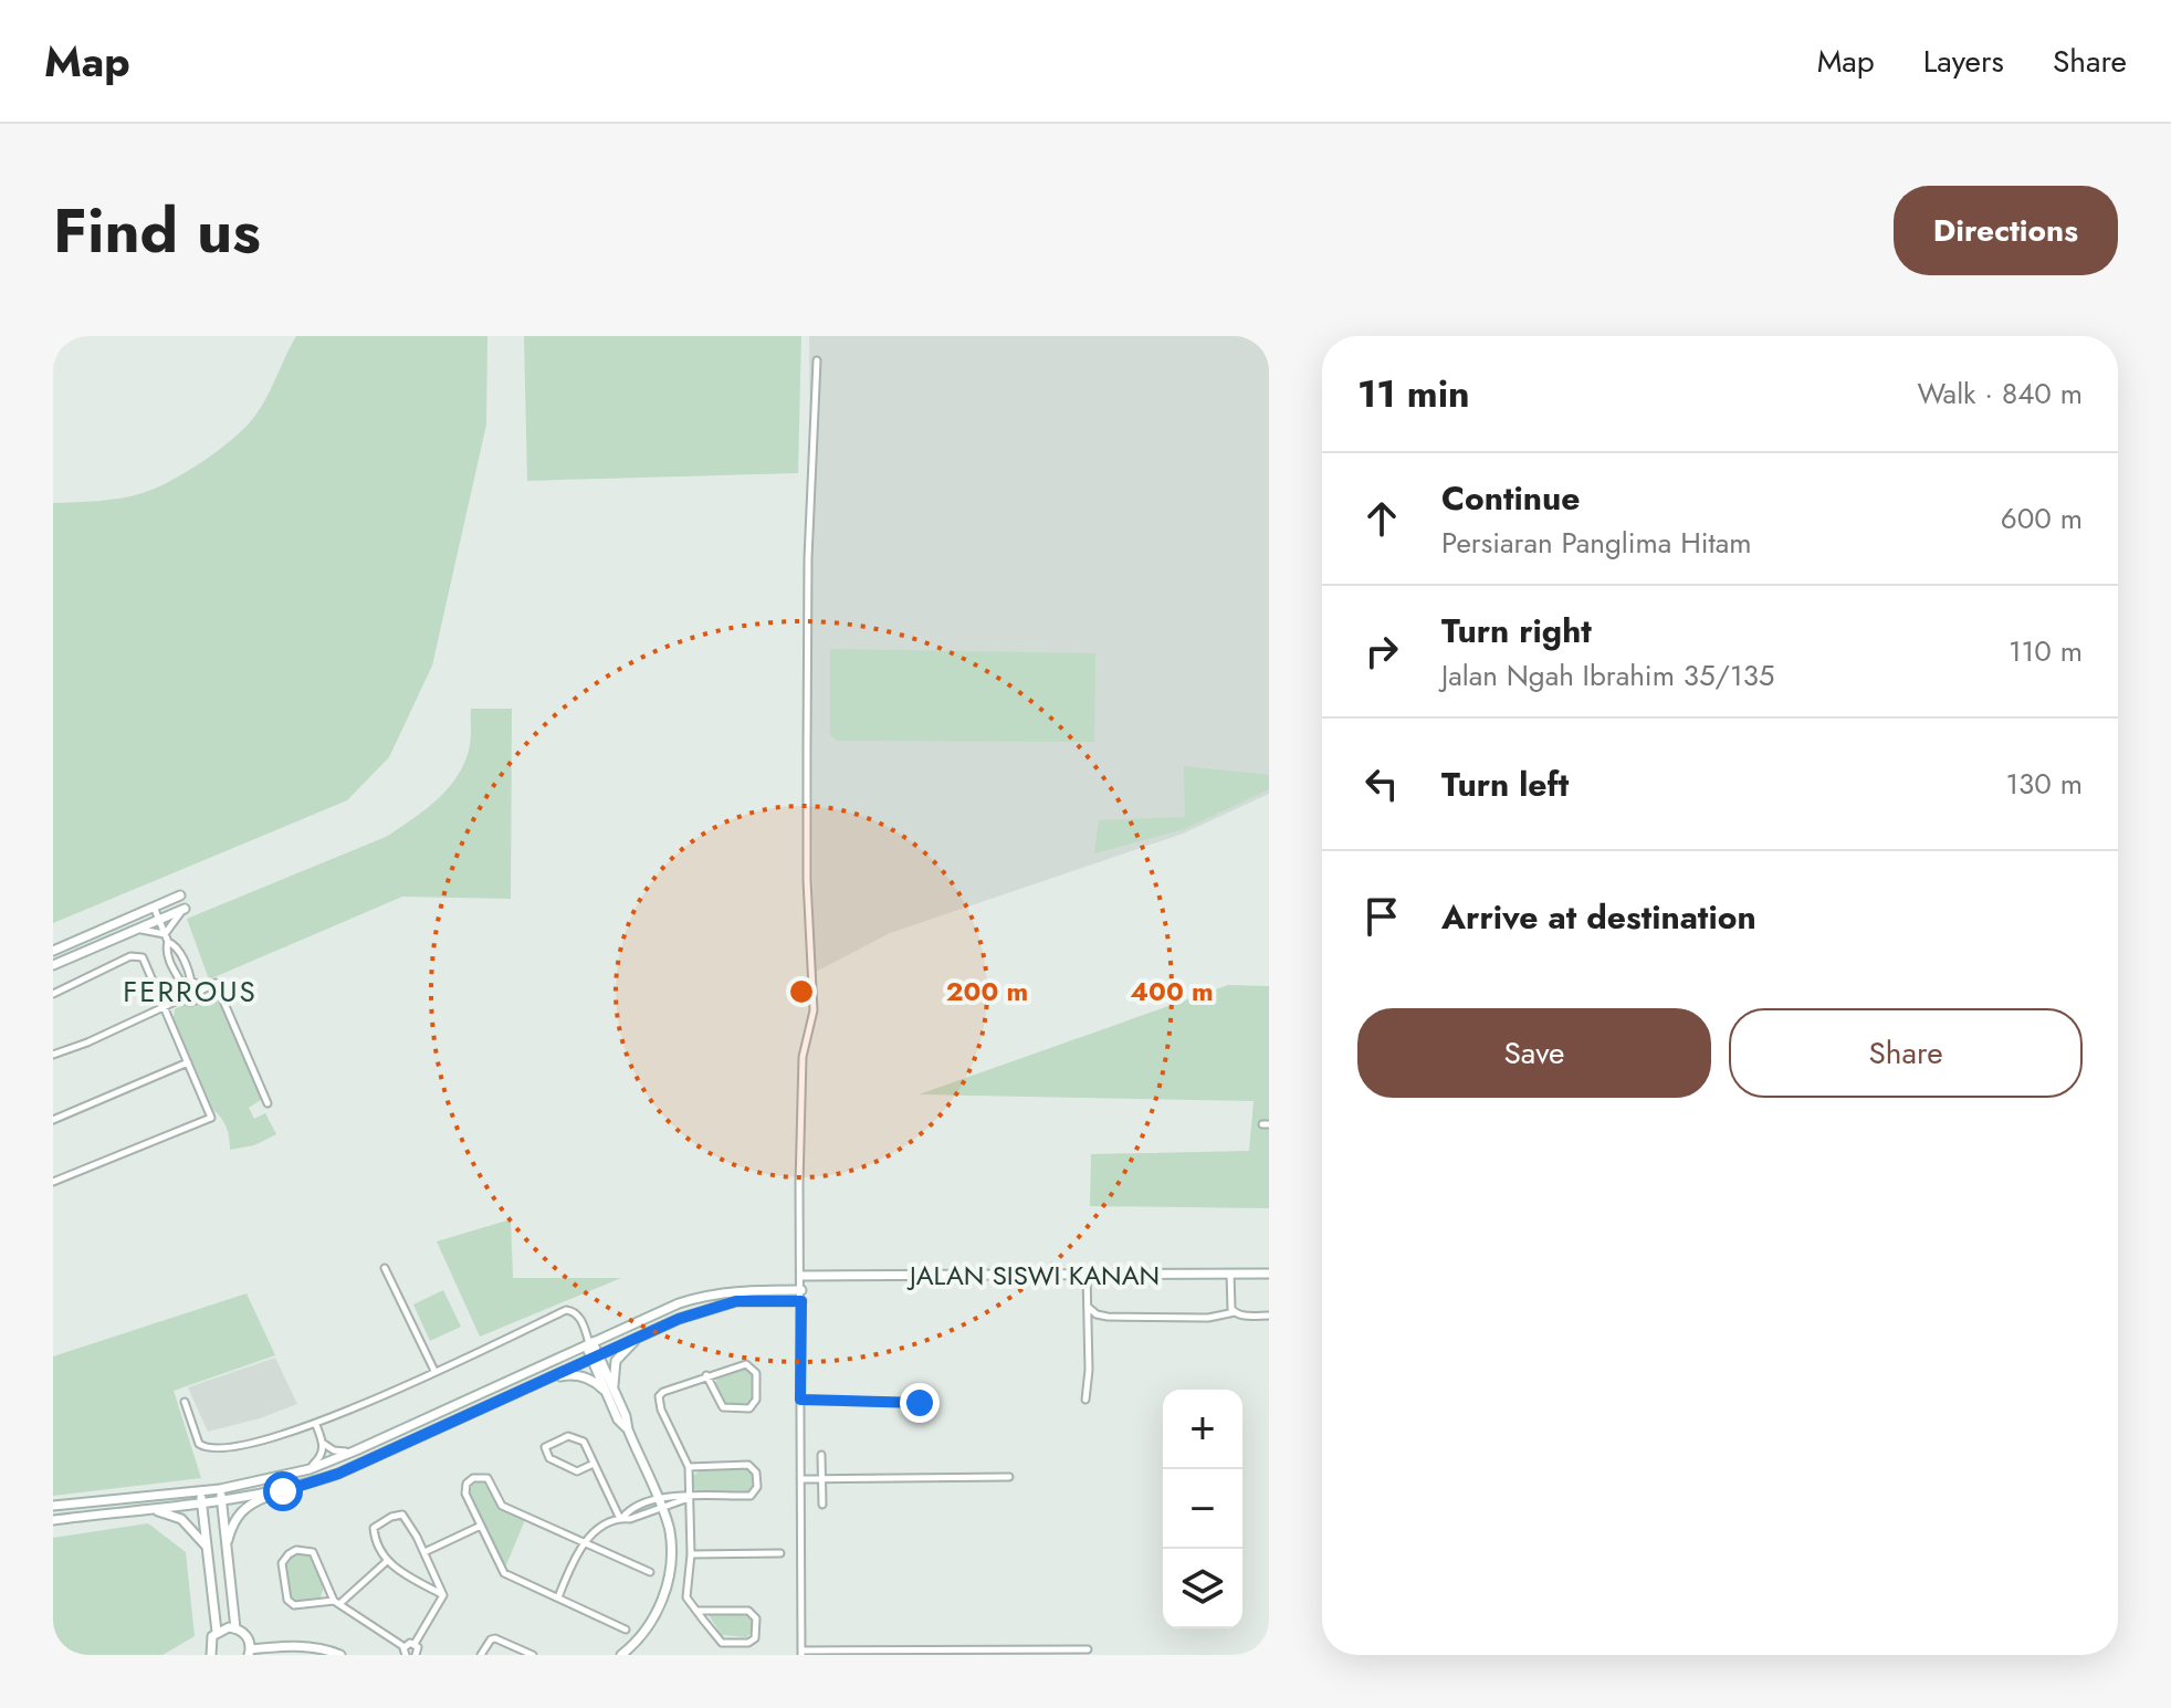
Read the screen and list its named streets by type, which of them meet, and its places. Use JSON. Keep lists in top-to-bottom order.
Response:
{
  "streets": {
    "main road": ["JALAN SISWI KANAN"]
  },
  "districts": ["FERROUS"],
  "page": {
    "header": "Map",
    "nav": ["Map", "Layers", "Share"],
    "title": "Find us",
    "buttons": [
      "Directions",
      ["Save", "Share"]
    ],
    "heading": ["11 min", "Walk · 840 m"],
    "list": [
      ["Continue", "Persiaran Panglima Hitam", "600 m"],
      ["Turn right", "Jalan Ngah Ibrahim 35/135", "110 m"],
      ["Turn left", "130 m"],
      "Arrive at destination"
    ],
    "map_buttons": ["+", "−"]
  },
  "rings": ["200 m", "400 m"]
}
